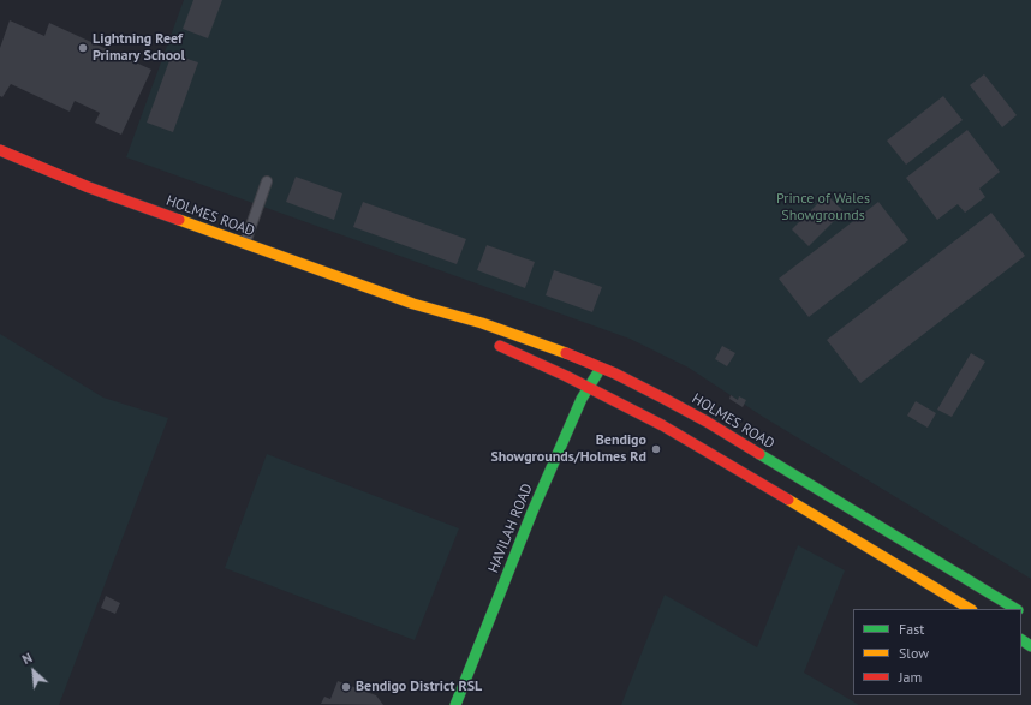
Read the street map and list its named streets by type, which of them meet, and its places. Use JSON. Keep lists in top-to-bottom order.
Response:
{
  "streets": {
    "main road": ["HOLMES ROAD", "HAVILAH ROAD"]
  },
  "crossings": [
    ["HOLMES ROAD", "HAVILAH ROAD"]
  ],
  "parks": ["Prince of Wales Showgrounds"],
  "places": ["Lightning Reef Primary School", "Bendigo Showgrounds/Holmes Rd", "Bendigo District RSL"],
  "legend": ["Fast", "Slow", "Jam"],
  "north": "top left"
}
